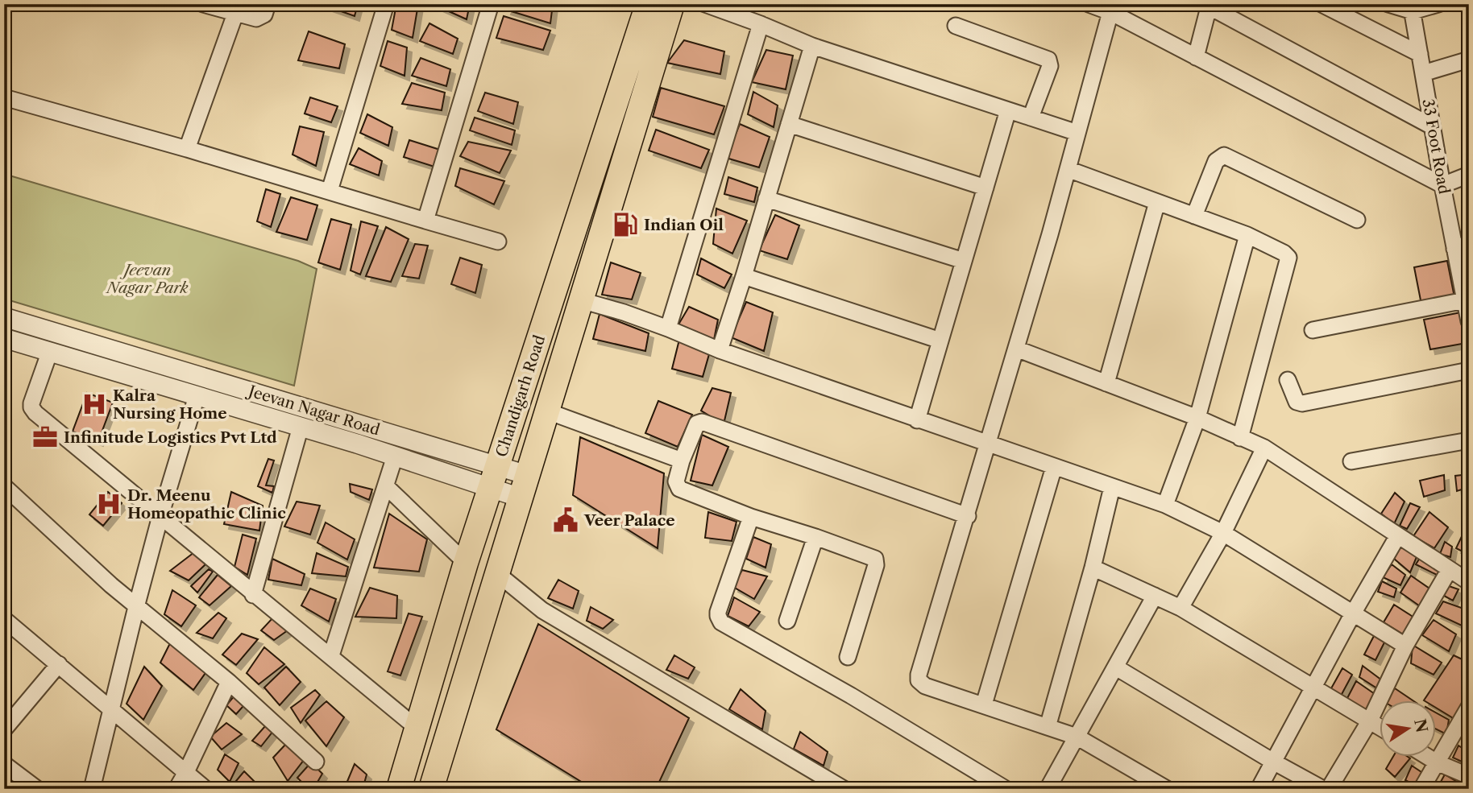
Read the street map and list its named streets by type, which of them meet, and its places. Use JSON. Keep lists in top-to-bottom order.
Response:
{
  "streets": {
    "main road": ["Chandigarh Road"],
    "street": ["33 Foot Road", "Jeevan Nagar Road"]
  },
  "crossings": [
    ["Chandigarh Road", "Jeevan Nagar Road"]
  ],
  "parks": ["Jeevan Nagar Park"],
  "places": {
    "fuel station": ["Indian Oil"],
    "hospital": ["Kalra Nursing Home", "Dr. Meenu Homeopathic Clinic"],
    "office": ["Infinitude Logistics Pvt Ltd"],
    "public building": ["Veer Palace"]
  },
  "north": "right"
}
